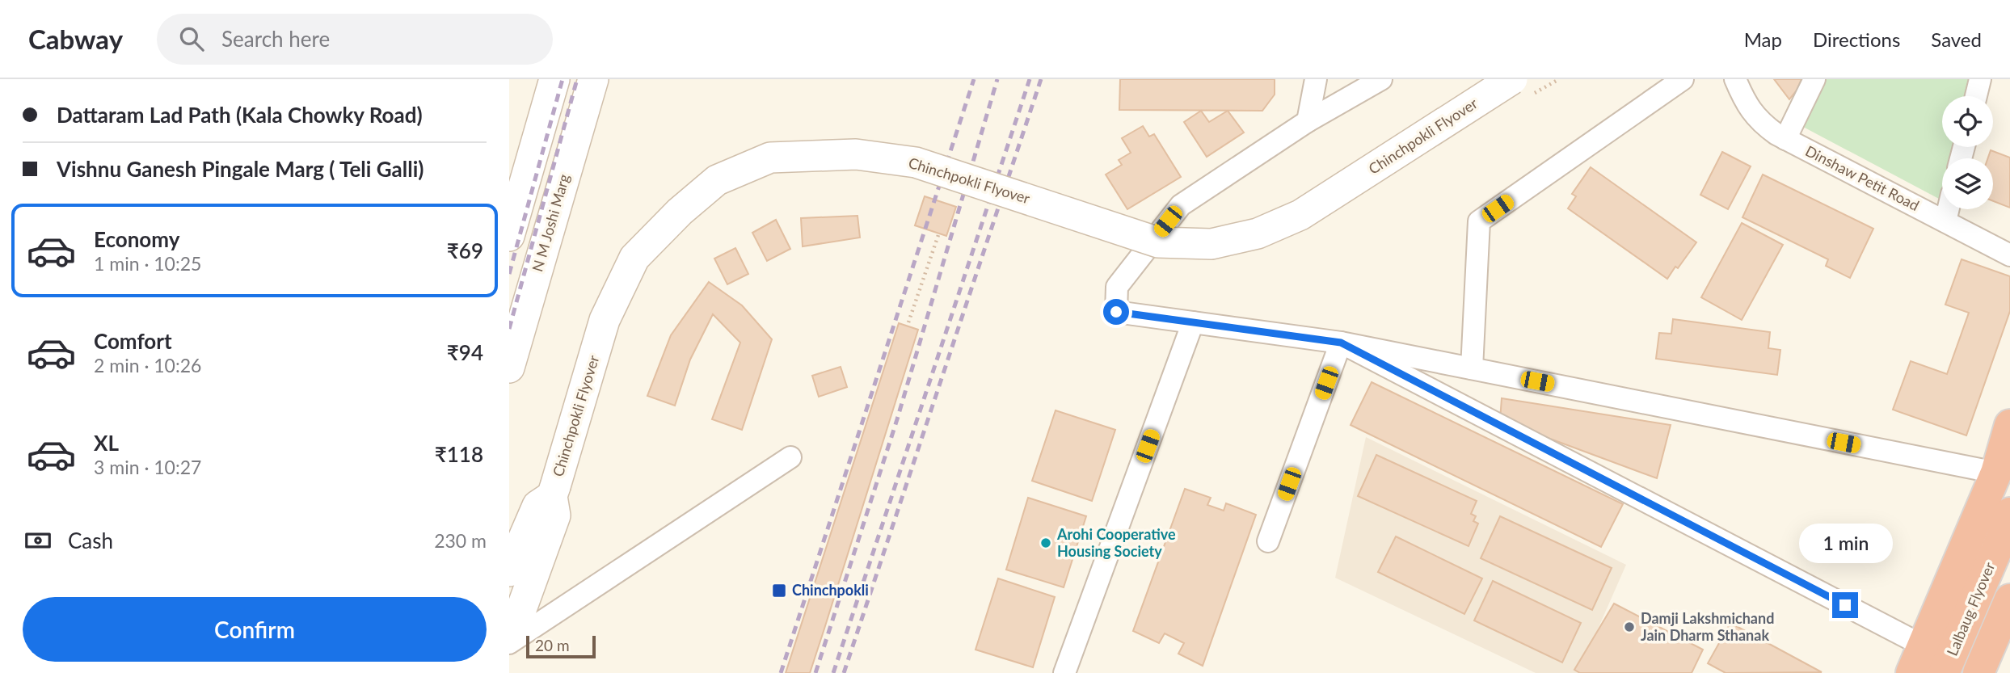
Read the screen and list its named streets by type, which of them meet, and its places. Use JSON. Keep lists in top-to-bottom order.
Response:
{
  "streets": {
    "highway": ["Lalbaug Flyover"],
    "main road": ["Chinchpokli Flyover", "N M Joshi Marg"],
    "street": ["Dinshaw Petit Road"]
  },
  "places": {
    "other": ["Arohi Cooperative Housing Society", "Damji Lakshmichand Jain Dharm Sthanak"],
    "transit": ["Chinchpokli"]
  },
  "scale_bar": "20 m",
  "page": {
    "header": "Cabway",
    "search": "Search here",
    "nav": ["Map", "Directions", "Saved"],
    "banner": ["Dattaram Lad Path (Kala Chowky Road)", "Vishnu Ganesh Pingale Marg ( Teli Galli)"],
    "list": [
      {
        "name": "Economy",
        "note": "1 min · 10:25",
        "value": "₹69"
      },
      {
        "name": "Comfort",
        "note": "2 min · 10:26",
        "value": "₹94"
      },
      {
        "name": "XL",
        "note": "3 min · 10:27",
        "value": "₹118"
      }
    ],
    "pay": ["Cash", "230 m"],
    "bubble": "1 min",
    "buttons": "Confirm",
    "scale": "20 m"
  }
}
